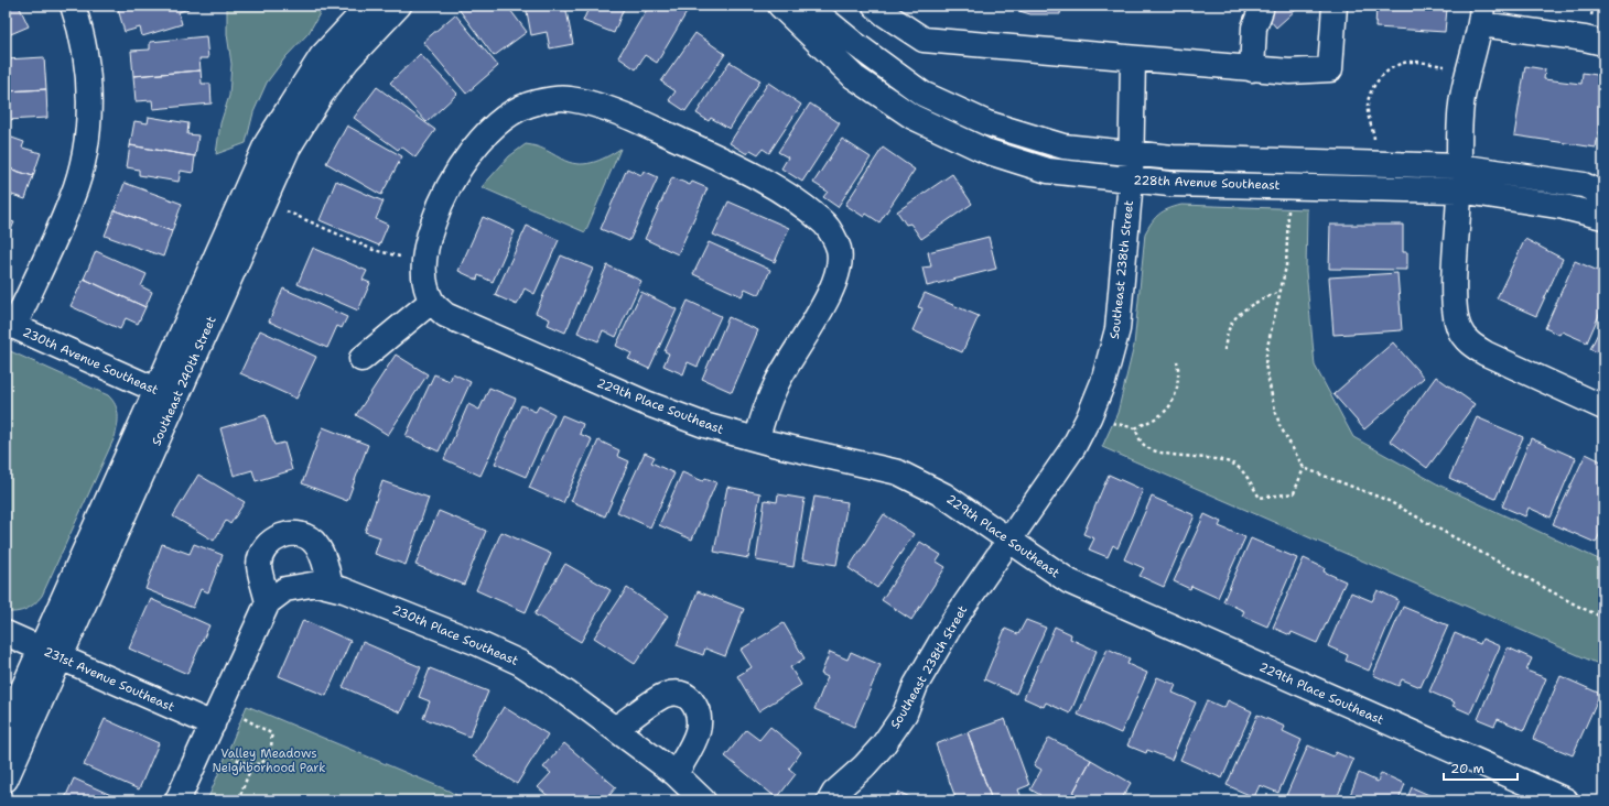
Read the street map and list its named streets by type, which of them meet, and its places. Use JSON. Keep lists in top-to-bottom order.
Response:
{
  "streets": {
    "street": [
      "228th Avenue Southeast",
      "Southeast 238th Street",
      "230th Avenue Southeast",
      "Southeast 240th Street",
      "229th Place Southeast",
      "230th Place Southeast",
      "231st Avenue Southeast"
    ]
  },
  "crossings": [
    ["228th Avenue Southeast", "Southeast 238th Street"],
    ["Southeast 238th Street", "229th Place Southeast"],
    ["230th Avenue Southeast", "Southeast 240th Street"],
    ["Southeast 240th Street", "231st Avenue Southeast"]
  ],
  "parks": ["Valley Meadows Neighborhood Park"],
  "scale_bar": "20 m"
}
